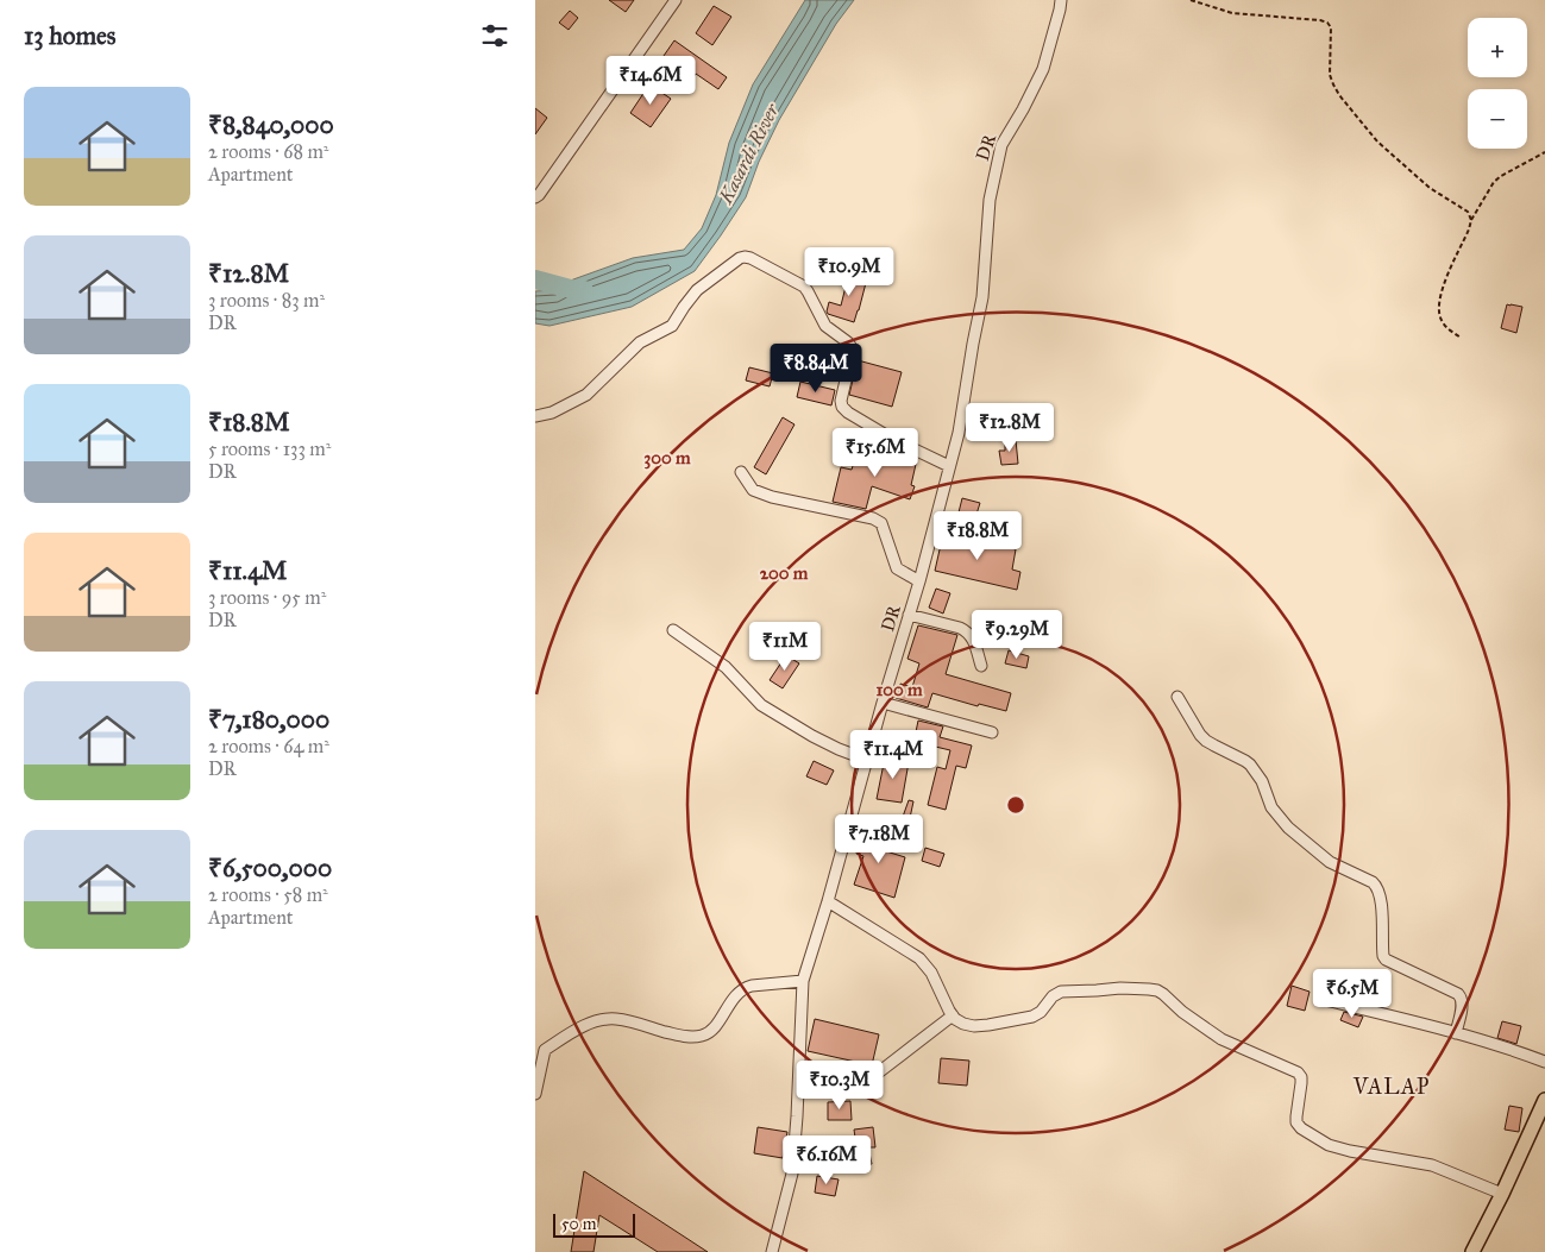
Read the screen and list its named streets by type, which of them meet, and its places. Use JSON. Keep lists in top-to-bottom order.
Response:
{
  "streets": {
    "street": ["DR"]
  },
  "districts": ["VALAP"],
  "water": ["Kasardi River"],
  "scale_bar": "50 m",
  "page": {
    "heading": "13 homes",
    "map_buttons": ["+", "−"],
    "price": [
      "₹14.6M",
      "₹10.9M",
      "₹8.84M",
      "₹12.8M",
      "₹15.6M",
      "₹18.8M",
      "₹9.29M",
      "₹11M",
      "₹11.4M",
      "₹7.18M",
      "₹6.5M",
      "₹10.3M",
      "₹6.16M"
    ],
    "list": [
      {
        "name": "₹8,840,000",
        "note": "2 rooms · 68 m² · Apartment"
      },
      {
        "name": "₹12.8M",
        "note": "3 rooms · 83 m² · DR"
      },
      {
        "name": "₹18.8M",
        "note": "5 rooms · 133 m² · DR"
      },
      {
        "name": "₹11.4M",
        "note": "3 rooms · 95 m² · DR"
      },
      {
        "name": "₹7,180,000",
        "note": "2 rooms · 64 m² · DR"
      },
      {
        "name": "₹6,500,000",
        "note": "2 rooms · 58 m² · Apartment"
      }
    ],
    "scale": "50 m"
  },
  "rings": ["300 m", "200 m", "100 m"]
}
